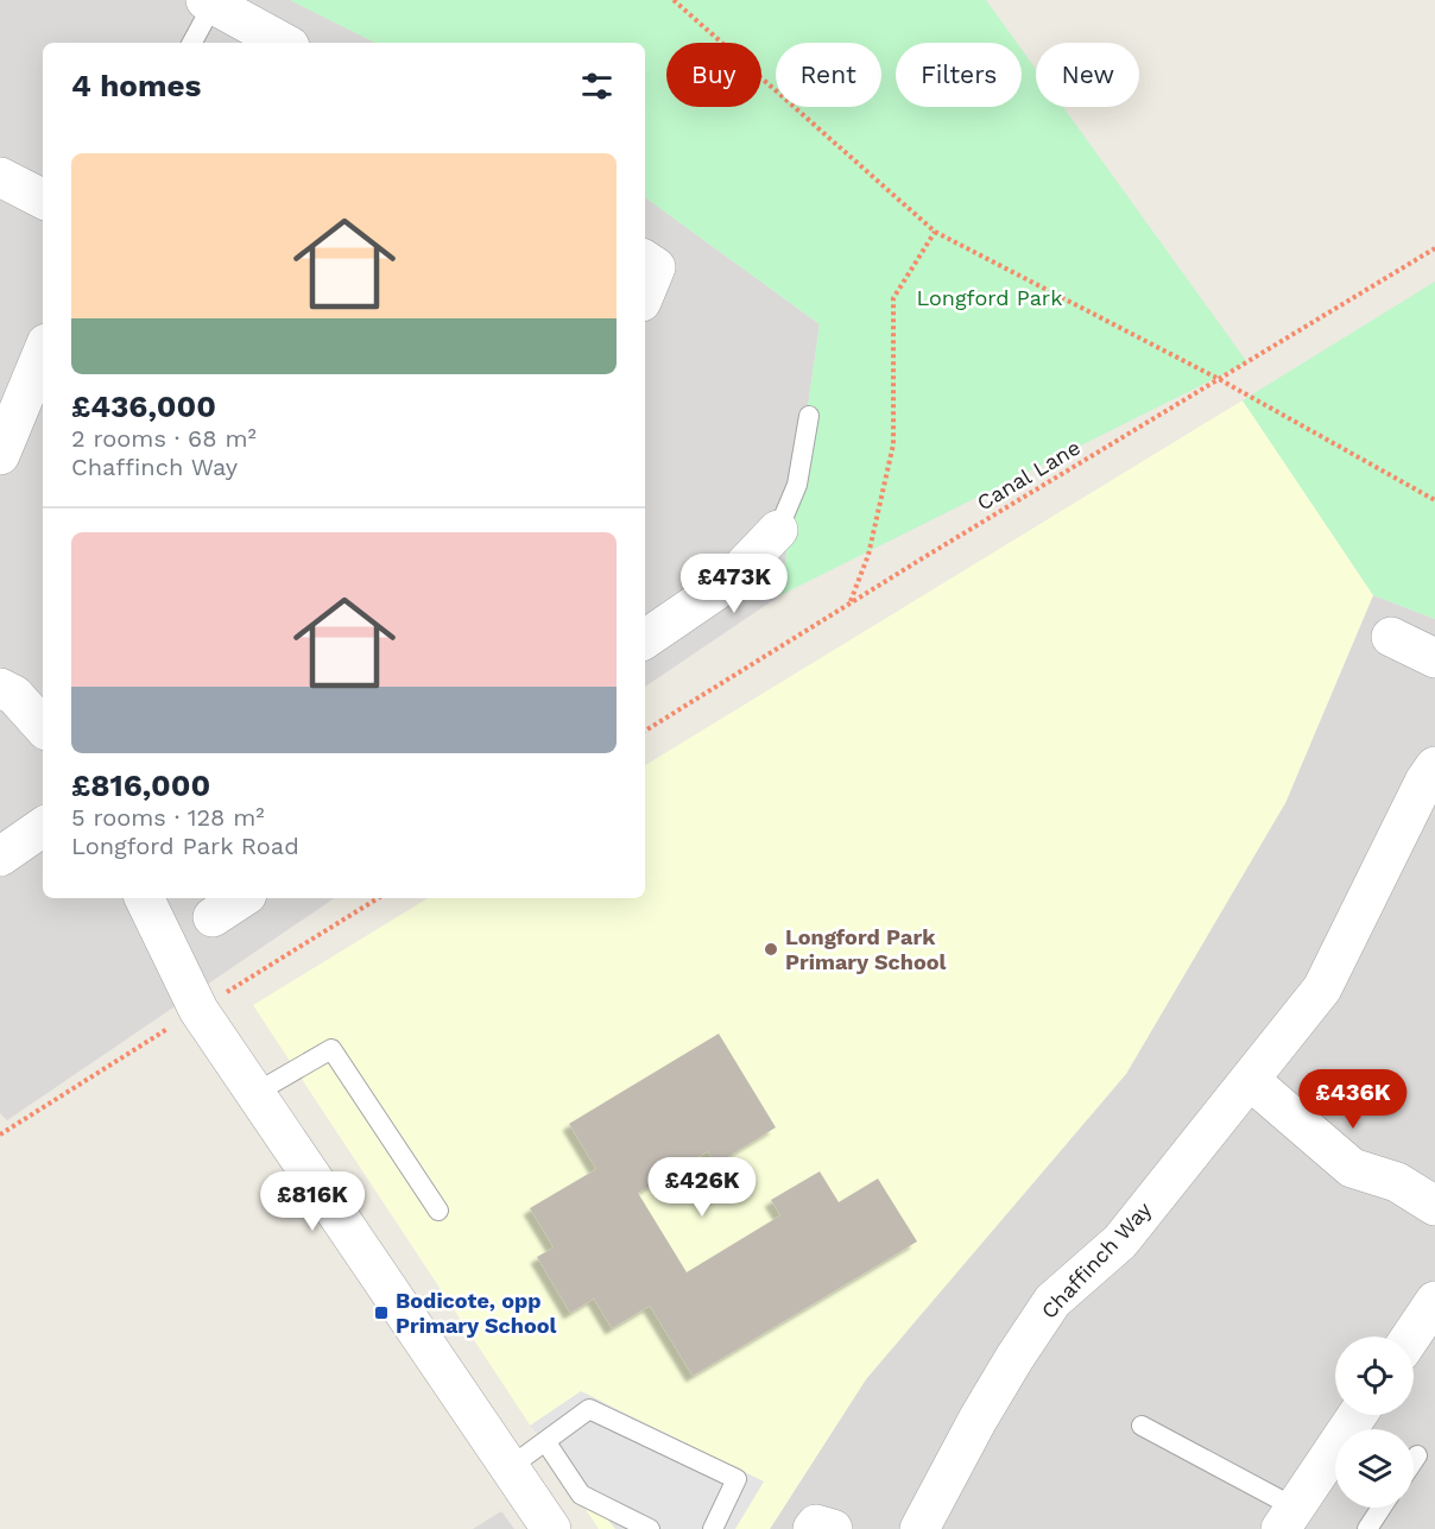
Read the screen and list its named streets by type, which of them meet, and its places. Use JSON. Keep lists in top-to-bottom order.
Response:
{
  "streets": {
    "street": ["Chaffinch Way"],
    "path": ["Canal Lane"]
  },
  "parks": ["Longford Park"],
  "places": {
    "other": ["Longford Park Primary School"],
    "transit": ["Bodicote, opp Primary School"]
  },
  "page": {
    "chip": [
      "Buy",
      "Rent",
      "Filters",
      "New"
    ],
    "heading": "4 homes",
    "list": [
      {
        "name": "£436,000",
        "note": "2 rooms · 68 m² · Chaffinch Way"
      },
      {
        "name": "£816,000",
        "note": "5 rooms · 128 m² · Longford Park Road"
      }
    ],
    "price": [
      "£473K",
      "£436K",
      "£426K",
      "£816K"
    ]
  }
}
